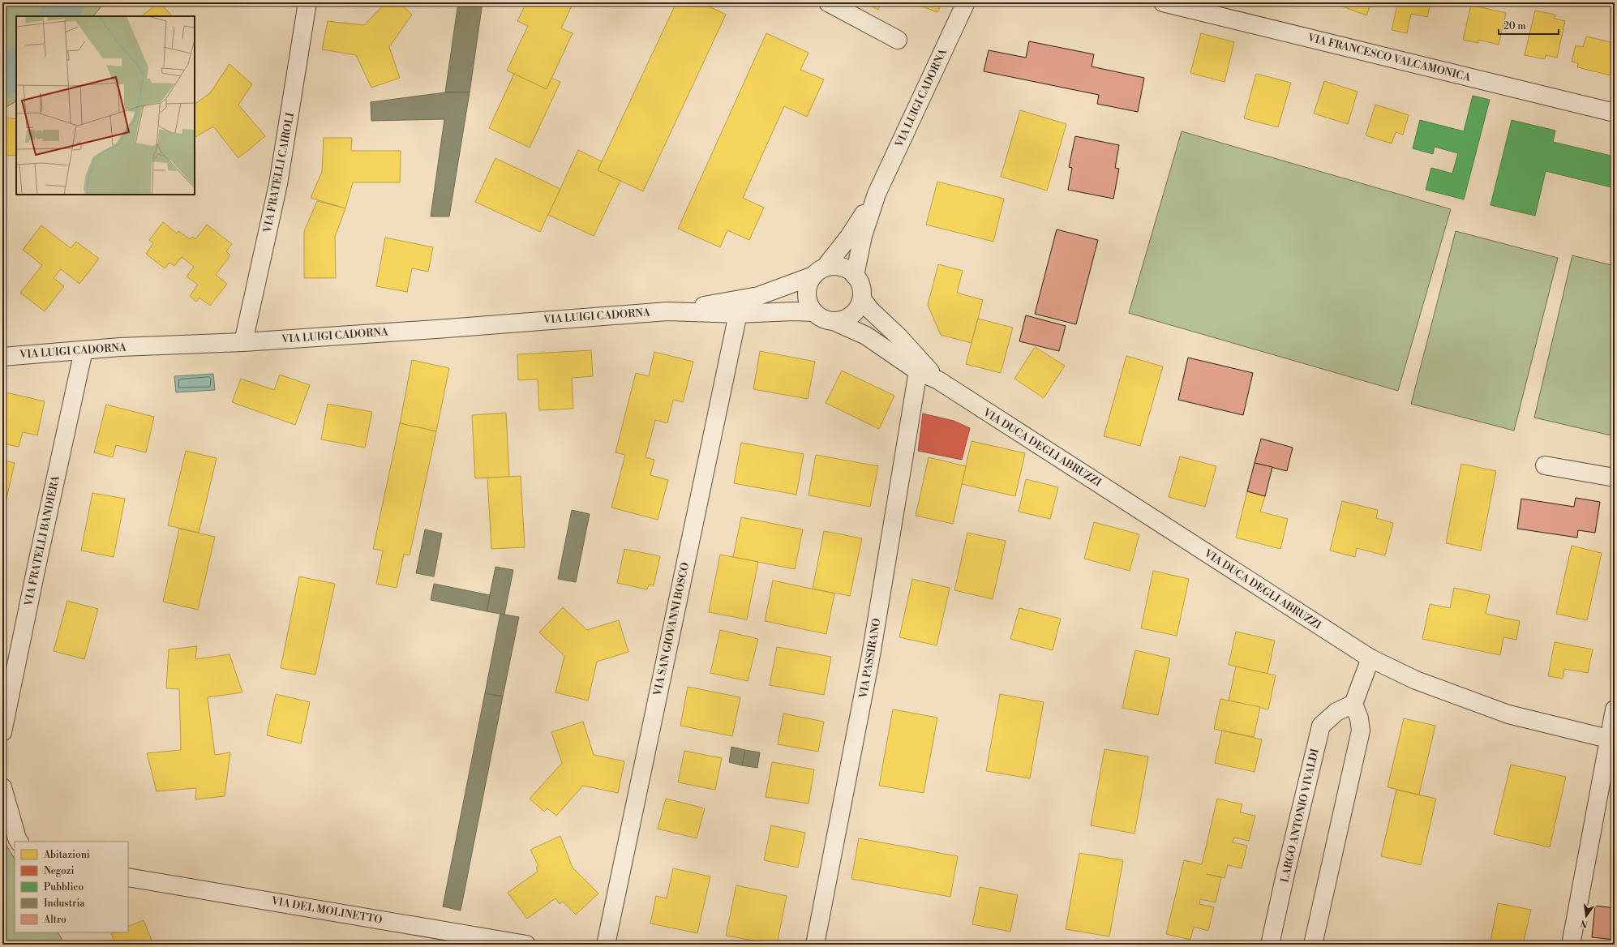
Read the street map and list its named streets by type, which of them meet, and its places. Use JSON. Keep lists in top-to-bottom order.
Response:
{
  "streets": {
    "street": [
      "VIA FRANCESCO VALCAMONICA",
      "VIA LUIGI CADORNA",
      "VIA FRATELLI CAIROLI",
      "VIA DUCA DEGLI ABRUZZI",
      "VIA FRATELLI BANDIERA",
      "VIA SAN GIOVANNI BOSCO",
      "VIA PASSIRANO",
      "LARGO ANTONIO VIVALDI",
      "VIA DEL MOLINETTO"
    ]
  },
  "crossings": [
    ["VIA LUIGI CADORNA", "VIA FRATELLI CAIROLI"],
    ["VIA LUIGI CADORNA", "VIA DUCA DEGLI ABRUZZI"],
    ["VIA LUIGI CADORNA", "VIA FRATELLI BANDIERA"],
    ["VIA LUIGI CADORNA", "VIA SAN GIOVANNI BOSCO"],
    ["VIA DUCA DEGLI ABRUZZI", "VIA PASSIRANO"]
  ],
  "legend": [
    "Abitazioni",
    "Negozi",
    "Pubblico",
    "Industria",
    "Altro"
  ],
  "scale_bar": "20 m",
  "north": "bottom"
}
